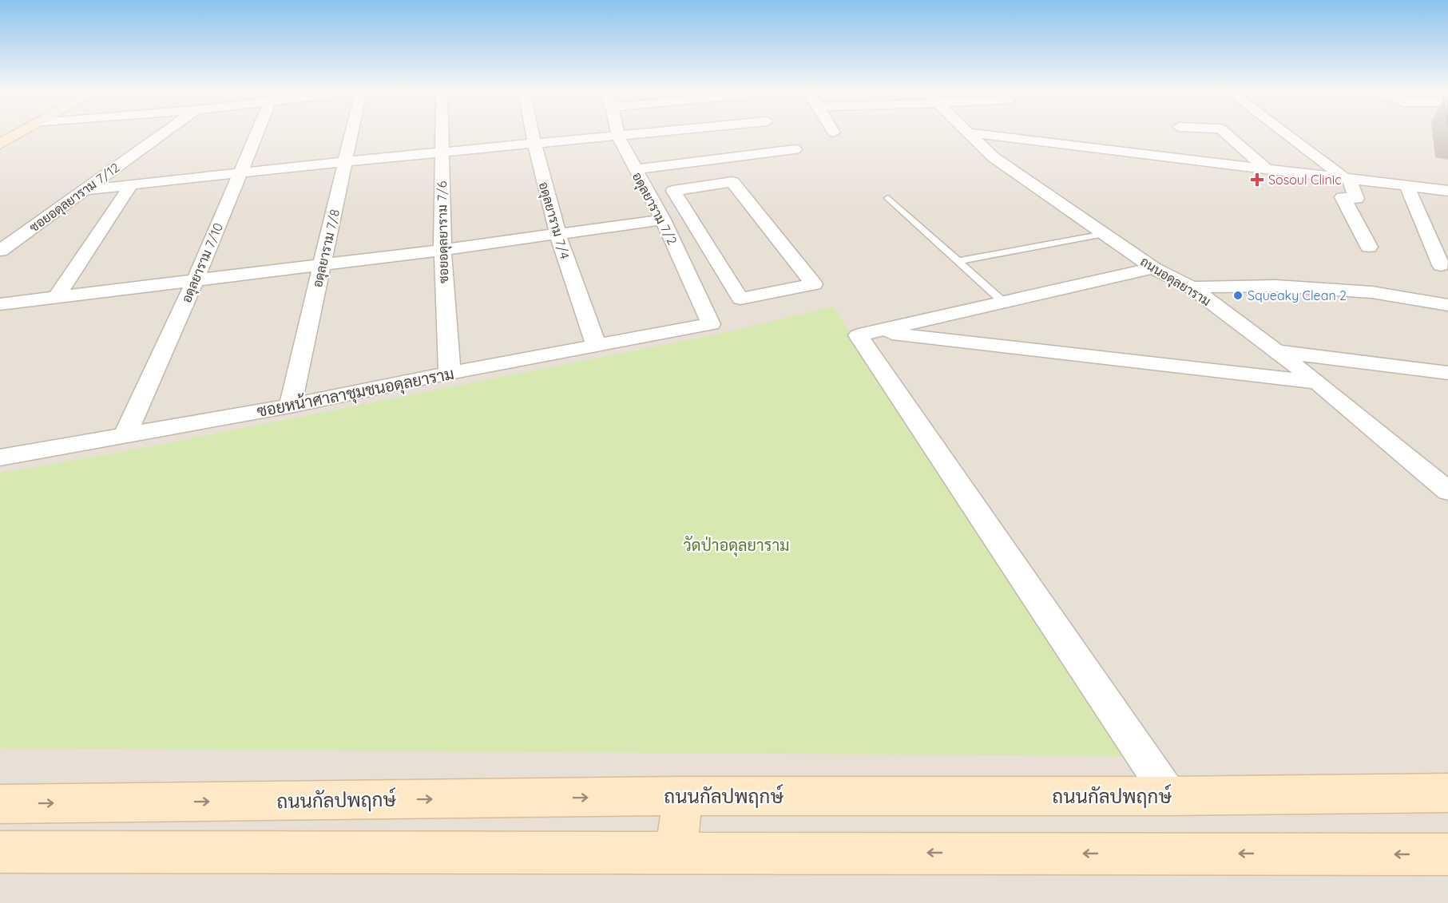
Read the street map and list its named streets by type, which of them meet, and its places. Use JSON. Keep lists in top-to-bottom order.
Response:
{
  "streets": {
    "main road": ["ถนนกัลปพฤกษ์"],
    "street": [
      "ซอยอดุลยาราม 7/12",
      "อดุลยาราม 7/2",
      "อดุลยาราม 7/4",
      "ซอยอดุลยาราม 7/6",
      "อดุลยาราม 7/8",
      "อดุลยาราม 7/10",
      "ถนนอดุลยาราม",
      "ซอยหน้าศาลาชุมชนอดุลยาราม"
    ]
  },
  "crossings": [
    ["อดุลยาราม 7/2", "ซอยหน้าศาลาชุมชนอดุลยาราม"],
    ["อดุลยาราม 7/4", "ซอยหน้าศาลาชุมชนอดุลยาราม"],
    ["ซอยอดุลยาราม 7/6", "ซอยหน้าศาลาชุมชนอดุลยาราม"],
    ["อดุลยาราม 7/8", "ซอยหน้าศาลาชุมชนอดุลยาราม"],
    ["อดุลยาราม 7/10", "ซอยหน้าศาลาชุมชนอดุลยาราม"]
  ],
  "parks": ["วัดป่าอดุลยาราม"],
  "places": {
    "health": ["Sosoul Clinic"],
    "other": ["Squeaky Clean 2"]
  }
}
